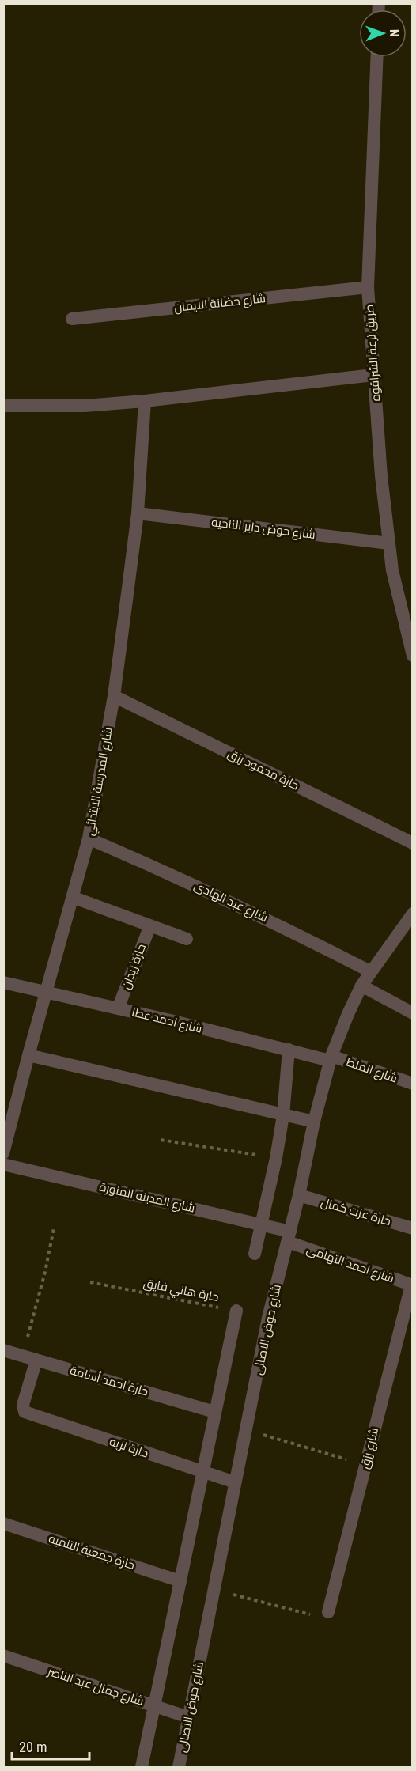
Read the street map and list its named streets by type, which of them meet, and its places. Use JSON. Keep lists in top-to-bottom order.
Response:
{
  "streets": {
    "street": [
      "شارع حضانة الايمان",
      "طريق ترعة الشراقوه",
      "شارع حوض داير الناحيه",
      "حارة محمود رزق",
      "شارع المدرسة الابتدائي",
      "شارع عبد الهادى",
      "حارة زيدان",
      "شارع احمد عطا",
      "شارع الملط",
      "شارع المدينه المنورة",
      "حارة عزت كمال",
      "شارع احمد التهامى",
      "شارع حوض الاصالى",
      "حارة احمد أسامة",
      "حارة نزيه",
      "شارع رزق",
      "حارة جمعية التنميه",
      "شارع جمال عبد الناصر"
    ],
    "path": ["حارة هاني فايق"]
  },
  "crossings": [
    ["شارع حضانة الايمان", "طريق ترعة الشراقوه"],
    ["طريق ترعة الشراقوه", "شارع حوض داير الناحيه"],
    ["شارع حوض داير الناحيه", "شارع المدرسة الابتدائي"],
    ["حارة محمود رزق", "شارع المدرسة الابتدائي"],
    ["شارع المدرسة الابتدائي", "شارع عبد الهادى"],
    ["شارع المدرسة الابتدائي", "شارع احمد عطا"],
    ["شارع عبد الهادى", "شارع حوض الاصالى"],
    ["حارة زيدان", "شارع احمد عطا"],
    ["شارع احمد عطا", "شارع الملط"],
    ["شارع احمد عطا", "شارع حوض الاصالى"],
    ["شارع الملط", "شارع حوض الاصالى"],
    ["شارع المدينه المنورة", "شارع احمد التهامى"],
    ["شارع المدينه المنورة", "شارع حوض الاصالى"],
    ["حارة عزت كمال", "شارع حوض الاصالى"],
    ["شارع احمد التهامى", "شارع حوض الاصالى"],
    ["شارع احمد التهامى", "شارع رزق"],
    ["شارع حوض الاصالى", "حارة نزيه"],
    ["شارع حوض الاصالى", "شارع جمال عبد الناصر"],
    ["حارة احمد أسامة", "حارة نزيه"]
  ],
  "scale_bar": "20 m",
  "north": "right"
}
